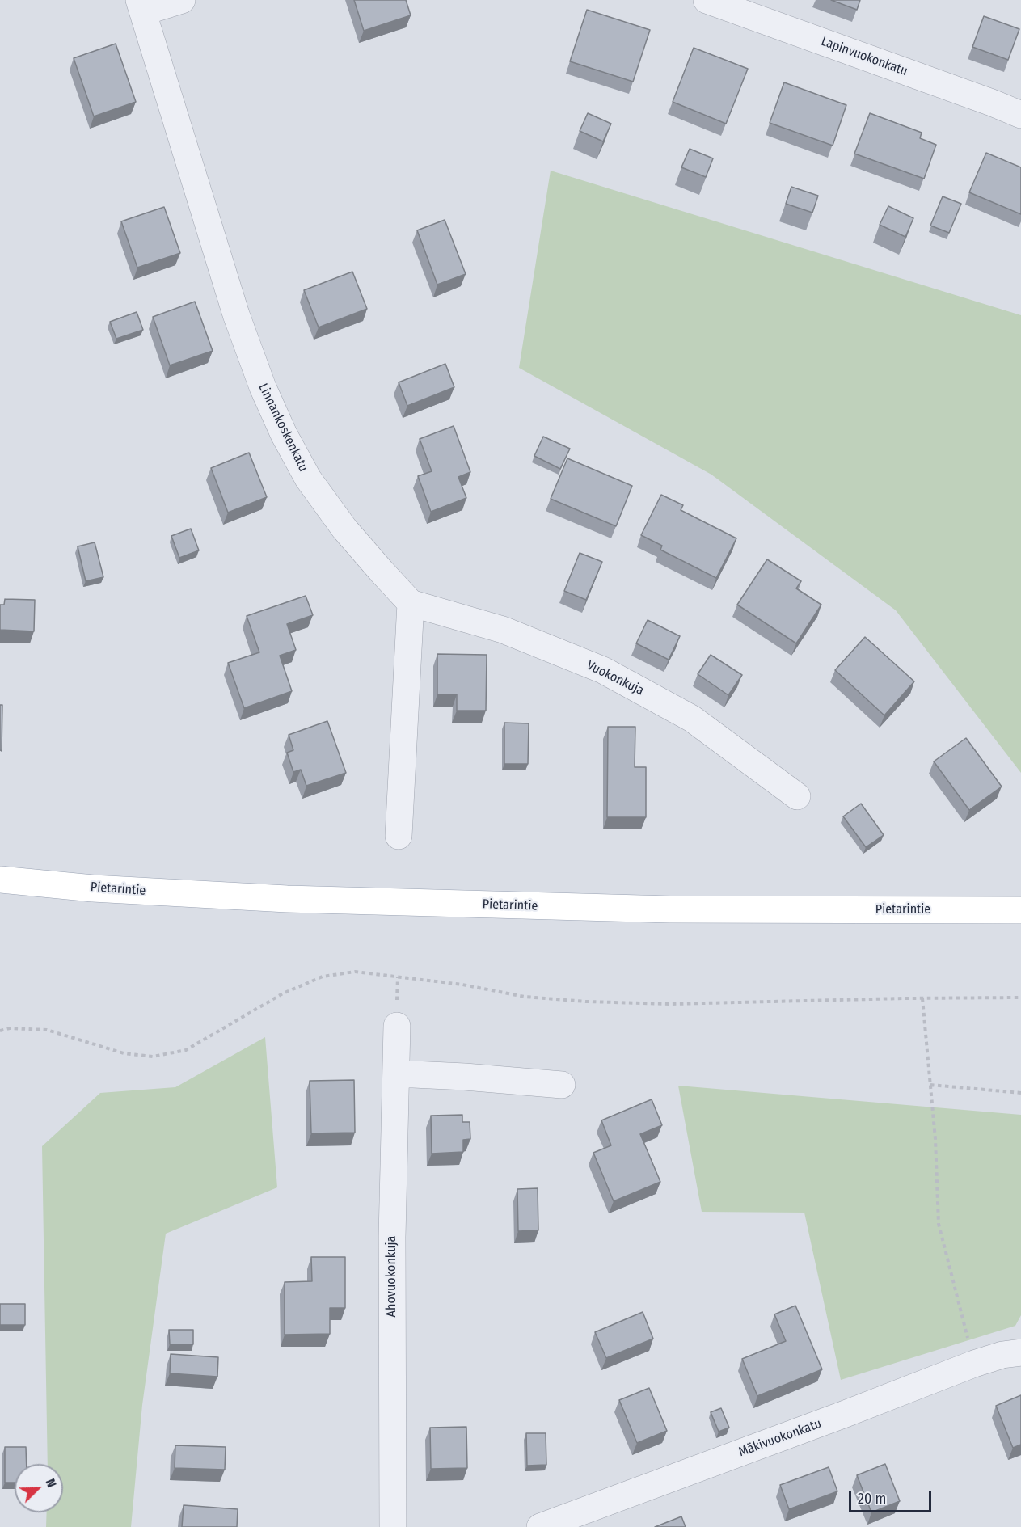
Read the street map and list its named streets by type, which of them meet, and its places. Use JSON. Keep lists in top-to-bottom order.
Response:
{
  "streets": {
    "main road": ["Pietarintie"],
    "street": [
      "Lapinvuokonkatu",
      "Linnankoskenkatu",
      "Vuokonkuja",
      "Ahovuokonkuja",
      "Mäkivuokonkatu"
    ]
  },
  "crossings": [
    ["Linnankoskenkatu", "Vuokonkuja"]
  ],
  "scale_bar": "20 m",
  "north": "top right"
}
